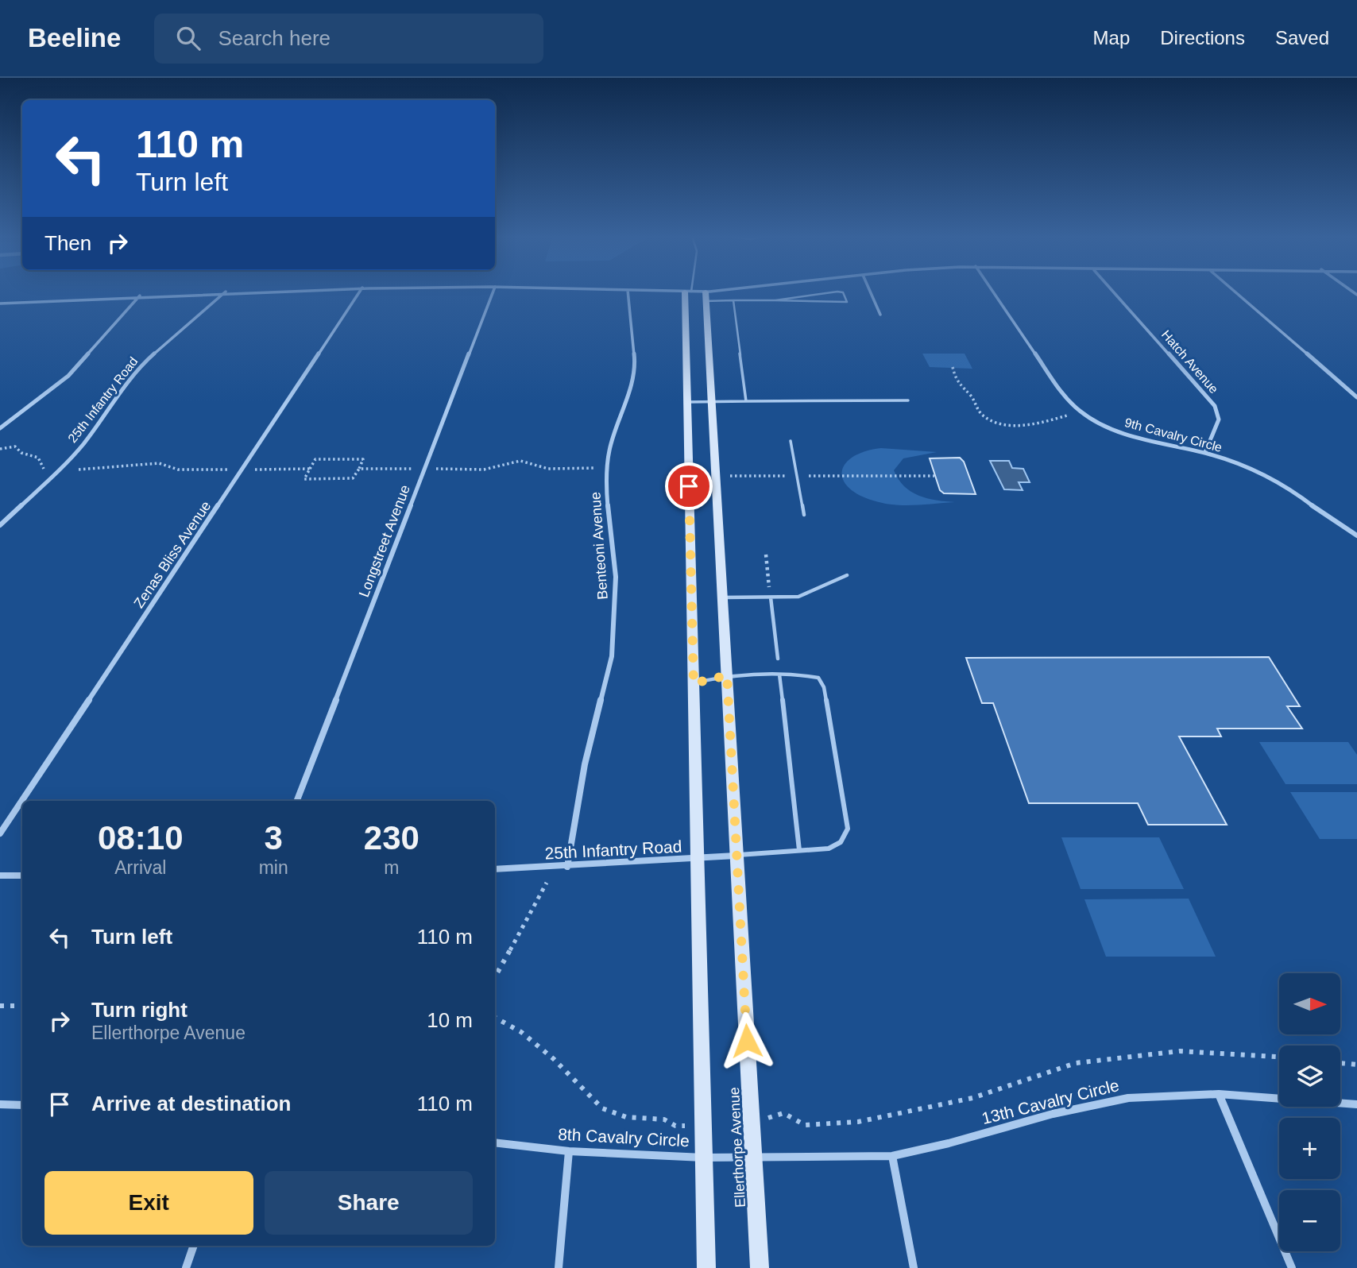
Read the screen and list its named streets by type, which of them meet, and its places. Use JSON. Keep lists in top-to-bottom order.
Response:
{
  "streets": {
    "street": [
      "Hatch Avenue",
      "25th Infantry Road",
      "9th Cavalry Circle",
      "Longstreet Avenue",
      "Benteoni Avenue",
      "Zenas Bliss Avenue",
      "13th Cavalry Circle",
      "8th Cavalry Circle",
      "Ellerthorpe Avenue"
    ]
  },
  "crossings": [
    ["Hatch Avenue", "9th Cavalry Circle"],
    ["25th Infantry Road", "Benteoni Avenue"],
    ["25th Infantry Road", "Ellerthorpe Avenue"],
    ["13th Cavalry Circle", "8th Cavalry Circle"],
    ["13th Cavalry Circle", "Ellerthorpe Avenue"],
    ["8th Cavalry Circle", "Ellerthorpe Avenue"]
  ],
  "north": "right",
  "page": {
    "header": "Beeline",
    "search": "Search here",
    "nav": ["Map", "Directions", "Saved"],
    "turn": ["110 m", "Turn left"],
    "then": "Then",
    "eta": [
      "08:10",
      "Arrival",
      "3",
      "min",
      "230",
      "m"
    ],
    "list": [
      {
        "name": "Turn left",
        "value": "110 m"
      },
      {
        "name": "Turn right",
        "note": "Ellerthorpe Avenue",
        "value": "10 m"
      },
      {
        "name": "Arrive at destination",
        "value": "110 m"
      }
    ],
    "map_buttons": ["+", "−"],
    "buttons": ["Exit", "Share"]
  }
}
